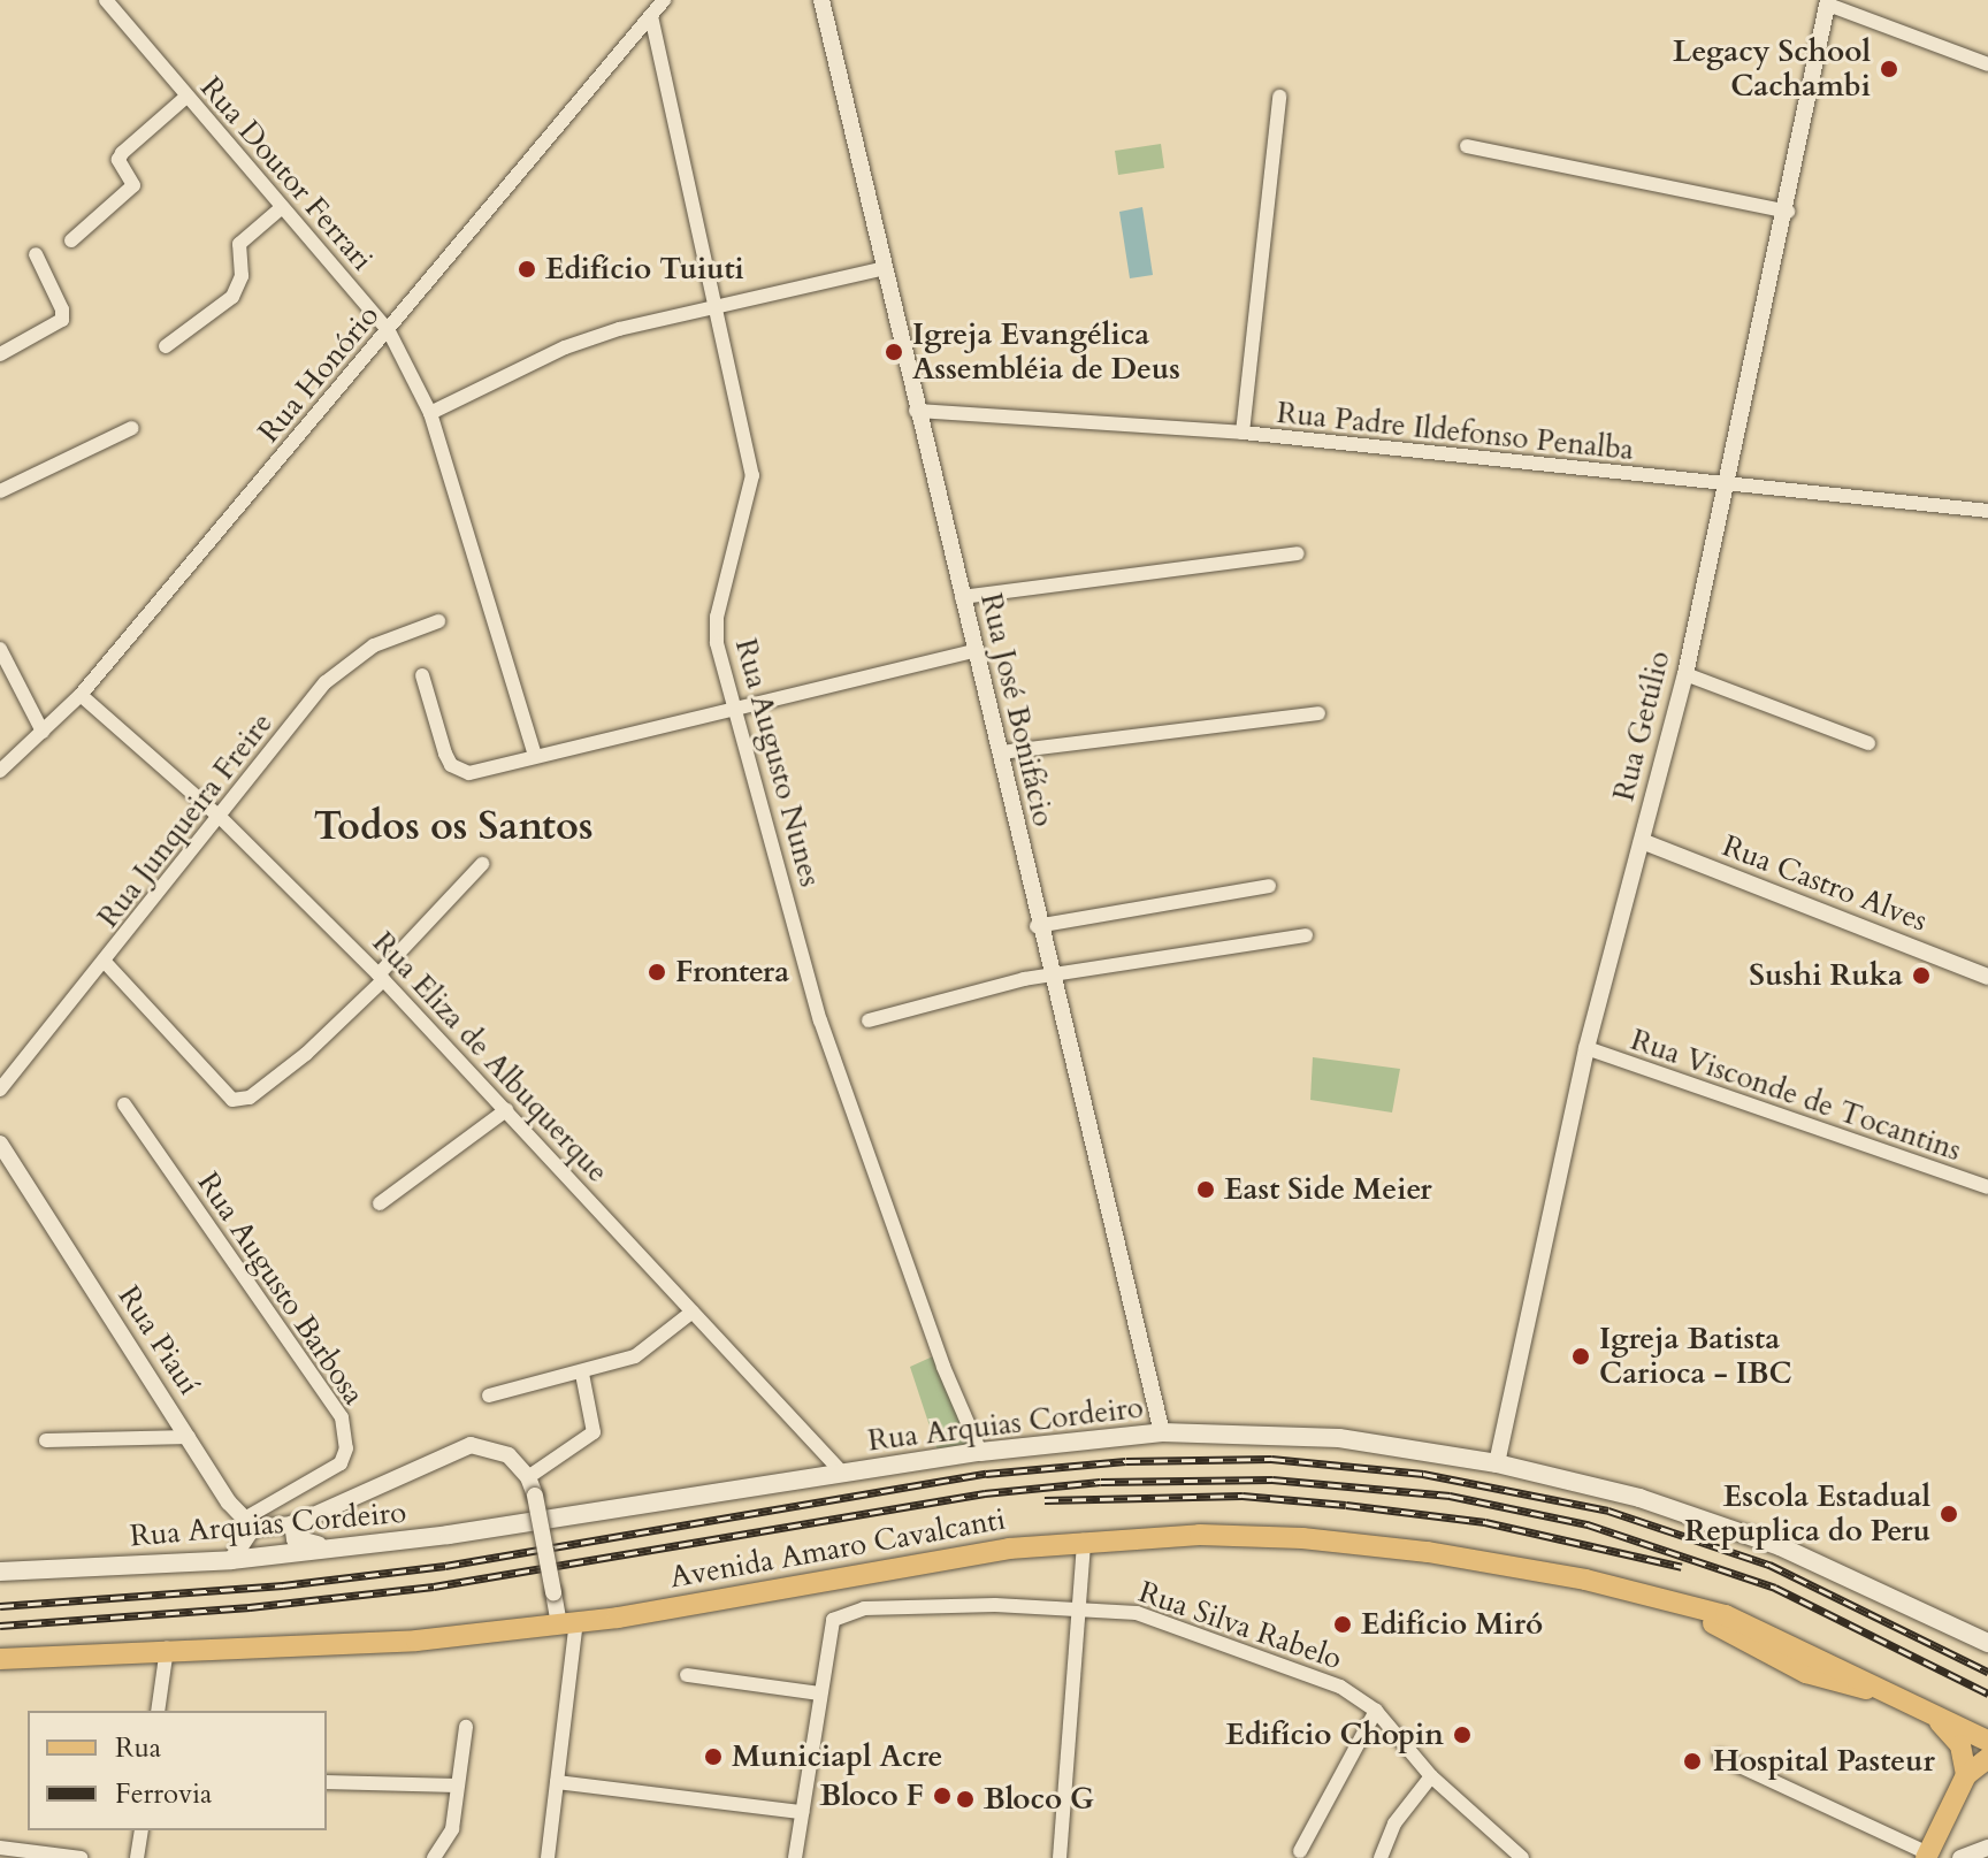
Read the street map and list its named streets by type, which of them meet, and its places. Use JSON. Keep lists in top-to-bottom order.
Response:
{
  "streets": {
    "main road": ["Rua Arquias Cordeiro", "Avenida Amaro Cavalcanti"],
    "street": [
      "Rua Doutor Ferrari",
      "Rua Honório",
      "Rua Padre Ildefonso Penalba",
      "Rua José Bonifácio",
      "Rua Getúlio",
      "Rua Augusto Nunes",
      "Rua Junqueira Freire",
      "Rua Castro Alves",
      "Rua Eliza de Albuquerque",
      "Rua Visconde de Tocantins",
      "Rua Augusto Barbosa",
      "Rua Piauí",
      "Rua Silva Rabelo"
    ]
  },
  "crossings": [
    ["Rua Doutor Ferrari", "Rua Honório"],
    ["Rua Honório", "Rua Augusto Nunes"],
    ["Rua Honório", "Rua Eliza de Albuquerque"],
    ["Rua Padre Ildefonso Penalba", "Rua José Bonifácio"],
    ["Rua Padre Ildefonso Penalba", "Rua Getúlio"],
    ["Rua José Bonifácio", "Rua Arquias Cordeiro"],
    ["Rua Getúlio", "Rua Castro Alves"],
    ["Rua Getúlio", "Rua Visconde de Tocantins"],
    ["Rua Getúlio", "Rua Arquias Cordeiro"],
    ["Rua Augusto Nunes", "Rua Arquias Cordeiro"],
    ["Rua Junqueira Freire", "Rua Eliza de Albuquerque"],
    ["Rua Eliza de Albuquerque", "Rua Arquias Cordeiro"],
    ["Rua Augusto Barbosa", "Rua Piauí"]
  ],
  "districts": ["Todos os Santos"],
  "places": [
    "Legacy School Cachambi",
    "Edifício Tuiuti",
    "Igreja Evangélica Assembléia de Deus",
    "Frontera",
    "Sushi Ruka",
    "East Side Meier",
    "Igreja Batista Carioca - IBC",
    "Escola Estadual Repuplica do Peru",
    "Edifício Miró",
    "Edifício Chopin",
    "Municiapl Acre",
    "Hospital Pasteur",
    "Bloco F",
    "Bloco G"
  ],
  "legend": ["Rua", "Ferrovia"]
}
